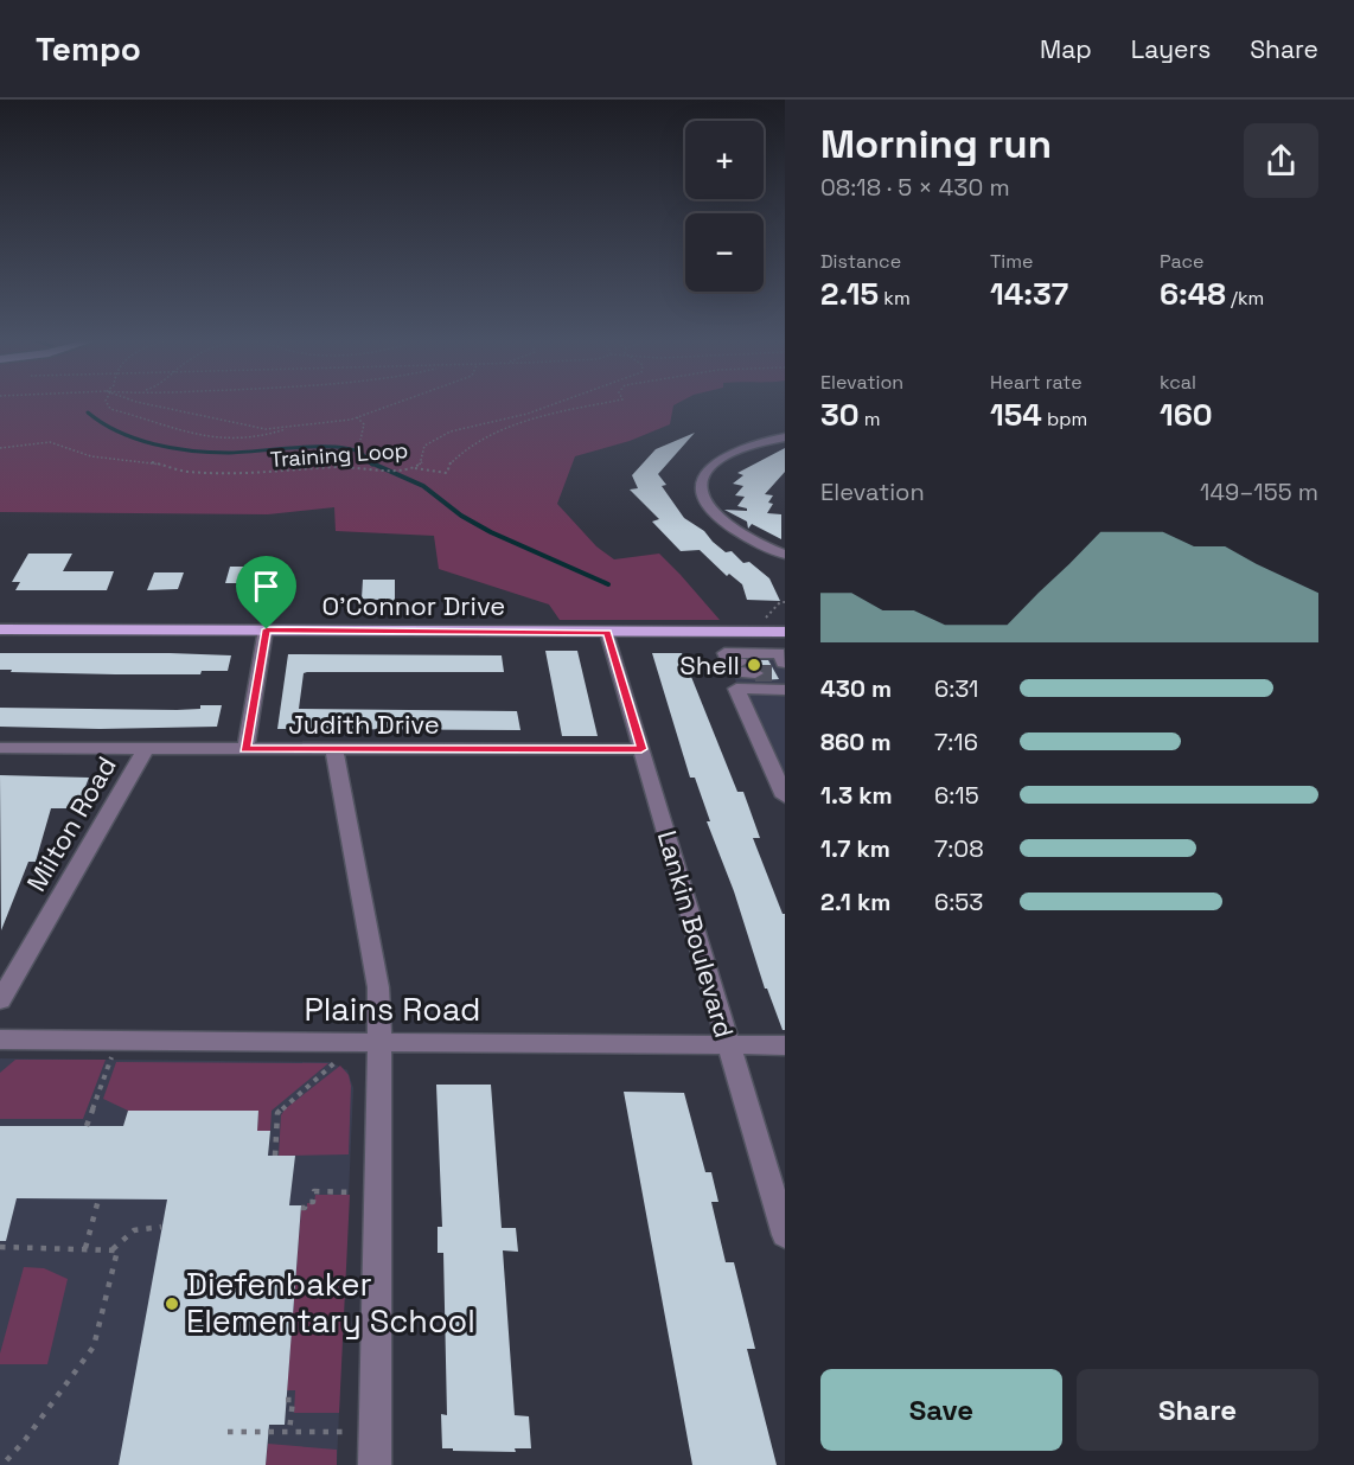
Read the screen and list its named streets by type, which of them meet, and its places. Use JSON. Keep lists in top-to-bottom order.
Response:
{
  "streets": {
    "main road": ["O'Connor Drive"],
    "street": [
      "Judith Drive",
      "Milton Road",
      "Lankin Boulevard",
      "Plains Road"
    ],
    "path": ["Training Loop"]
  },
  "crossings": [
    ["O'Connor Drive", "Lankin Boulevard"],
    ["Judith Drive", "Milton Road"],
    ["Judith Drive", "Lankin Boulevard"],
    ["Lankin Boulevard", "Plains Road"]
  ],
  "places": ["Shell", "Diefenbaker Elementary School"],
  "page": {
    "header": "Tempo",
    "nav": ["Map", "Layers", "Share"],
    "heading": ["Morning run", "08:18 · 5 × 430 m"],
    "map_buttons": ["+", "−"],
    "stats": [
      ["Distance", "2.15 km"],
      ["Time", "14:37"],
      ["Pace", "6:48 /km"],
      ["Elevation", "30 m"],
      ["Heart rate", "154 bpm"],
      ["kcal", "160"]
    ],
    "chart": ["Elevation", "149–155 m"],
    "list": [
      {
        "name": "430 m",
        "note": "6:31"
      },
      {
        "name": "860 m",
        "note": "7:16"
      },
      {
        "name": "1.3 km",
        "note": "6:15"
      },
      {
        "name": "1.7 km",
        "note": "7:08"
      },
      {
        "name": "2.1 km",
        "note": "6:53"
      }
    ],
    "buttons": ["Save", "Share"]
  }
}
